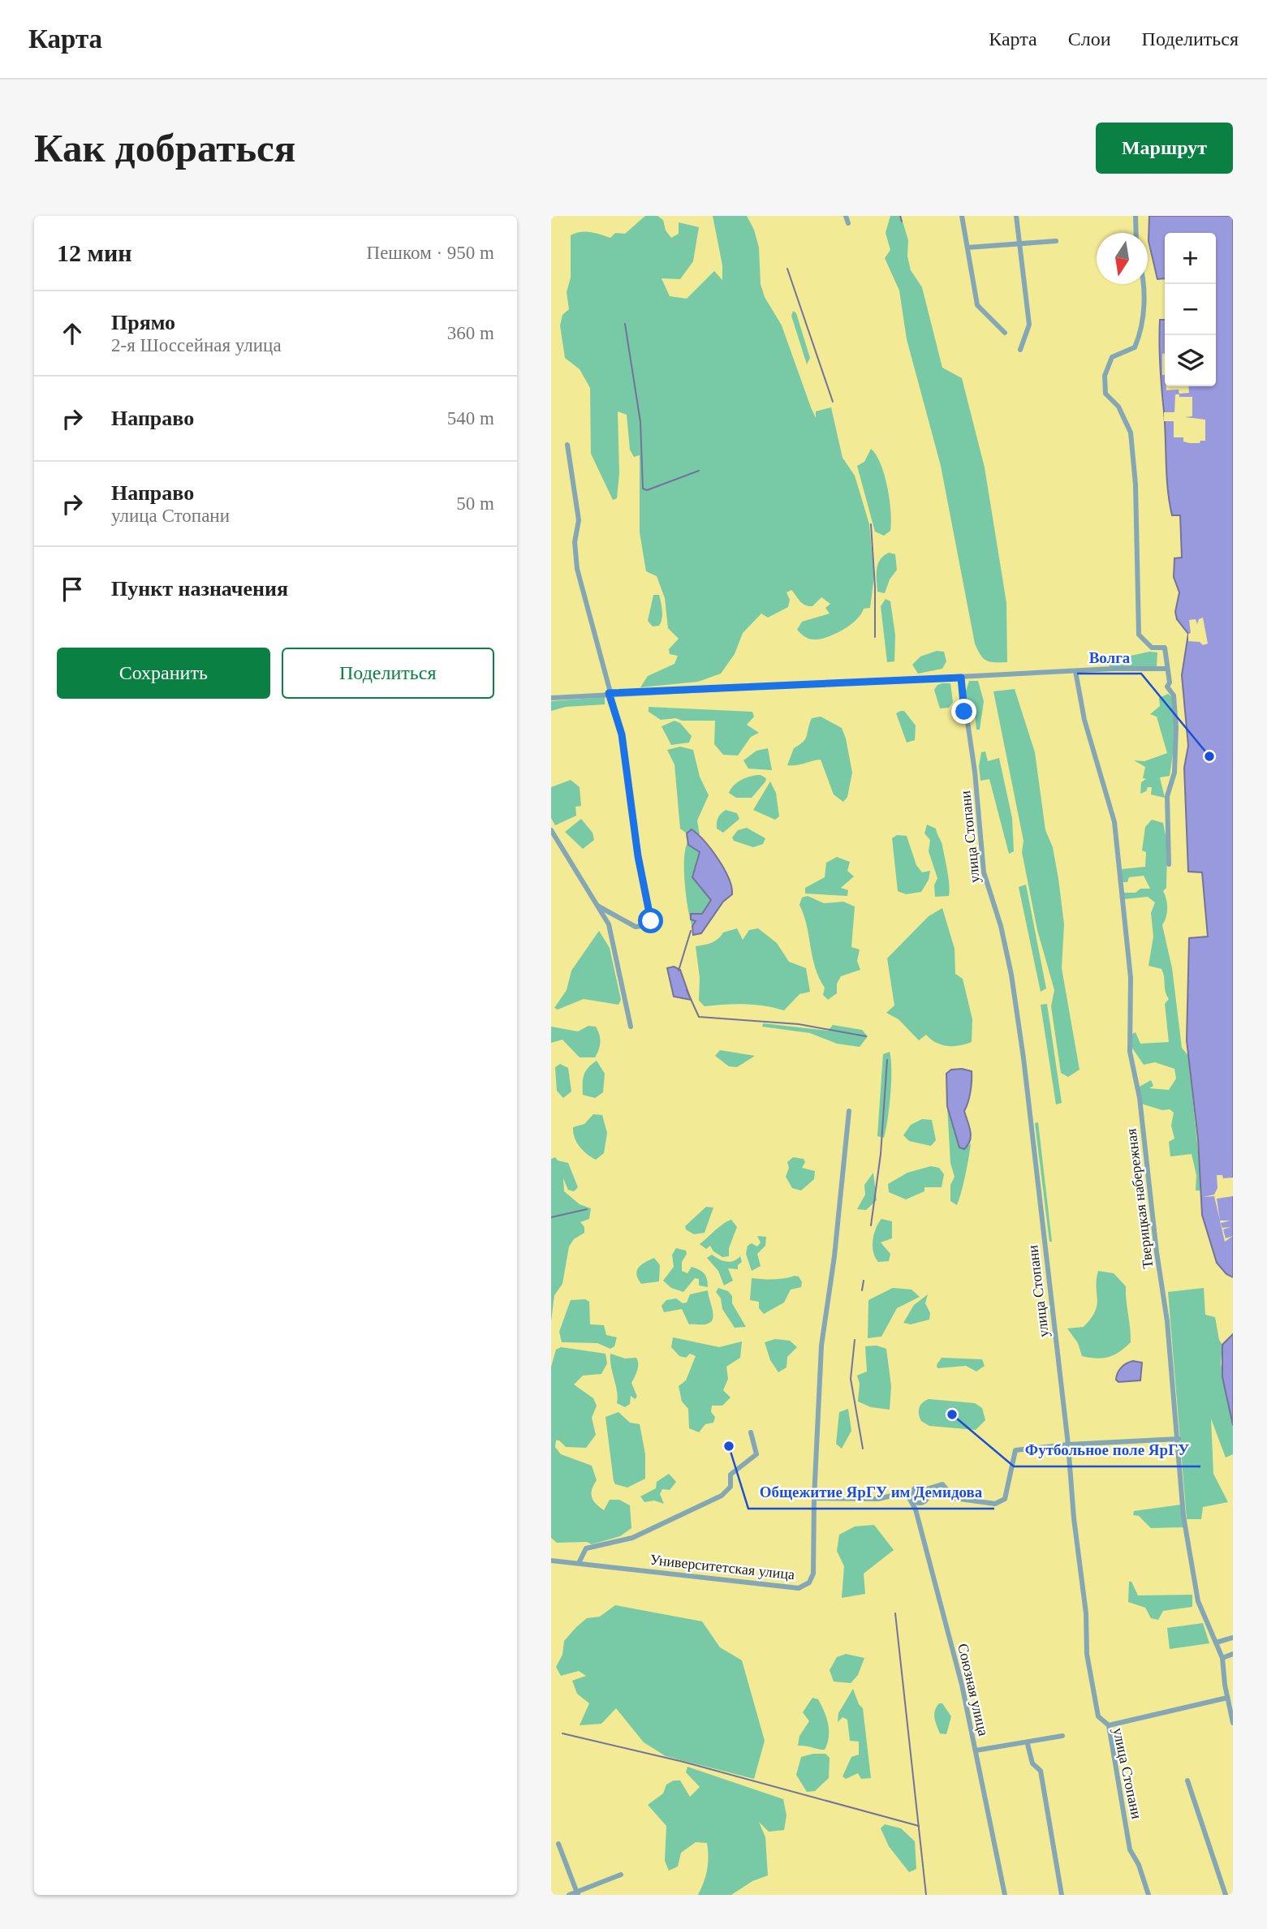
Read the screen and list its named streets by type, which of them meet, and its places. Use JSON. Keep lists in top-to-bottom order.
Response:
{
  "streets": {
    "street": [
      "улица Стопани",
      "Тверицкая набережная",
      "Университетская улица",
      "Союзная улица"
    ]
  },
  "places": ["Волга", "Футбольное поле ЯрГУ", "Общежитие ЯрГУ им Демидова"],
  "north": "bottom",
  "page": {
    "header": "Карта",
    "nav": ["Карта", "Слои", "Поделиться"],
    "buttons": [
      "Маршрут",
      ["Сохранить", "Поделиться"]
    ],
    "title": "Как добраться",
    "heading": ["12 мин", "Пешком · 950 m"],
    "map_buttons": ["+", "−"],
    "list": [
      ["Прямо", "2-я Шоссейная улица", "360 m"],
      ["Направо", "540 m"],
      ["Направо", "улица Стопани", "50 m"],
      "Пункт назначения"
    ]
  }
}
